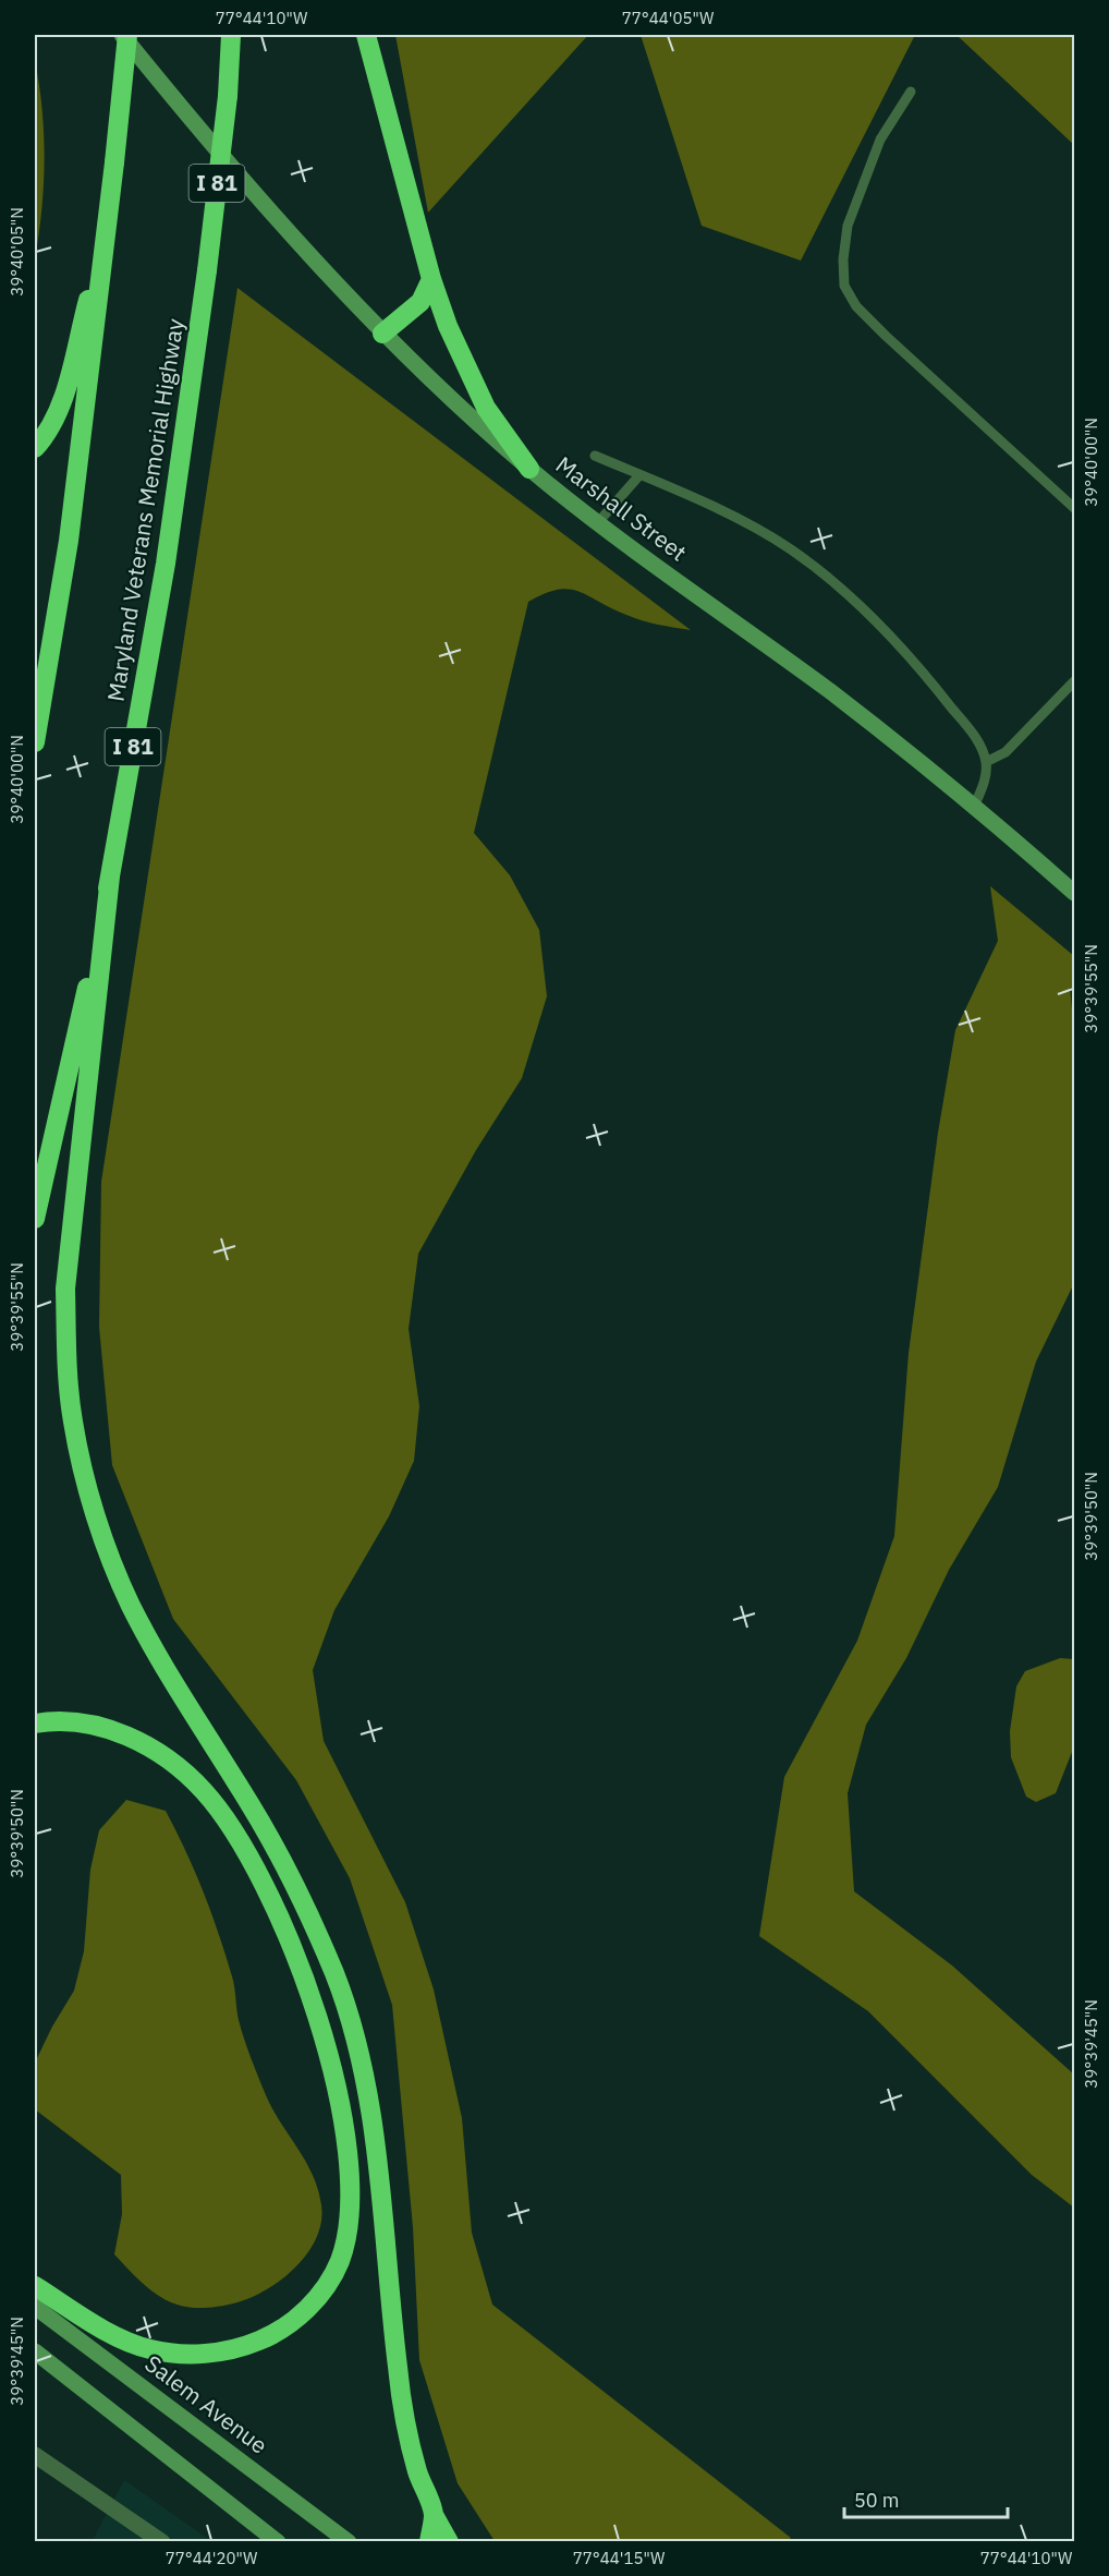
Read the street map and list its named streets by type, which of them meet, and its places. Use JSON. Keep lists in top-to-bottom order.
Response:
{
  "streets": {
    "highway": ["I 81", "Maryland Veterans Memorial Highway"],
    "main road": ["Marshall Street", "Salem Avenue"]
  },
  "scale_bar": "50 m",
  "coordinates": [
    "77°44'10\"W",
    "77°44'05\"W",
    "39°40'05\"N",
    "39°40'00\"N",
    "39°39'55\"N",
    "39°39'50\"N",
    "39°39'45\"N",
    "77°44'20\"W",
    "77°44'15\"W"
  ]
}
